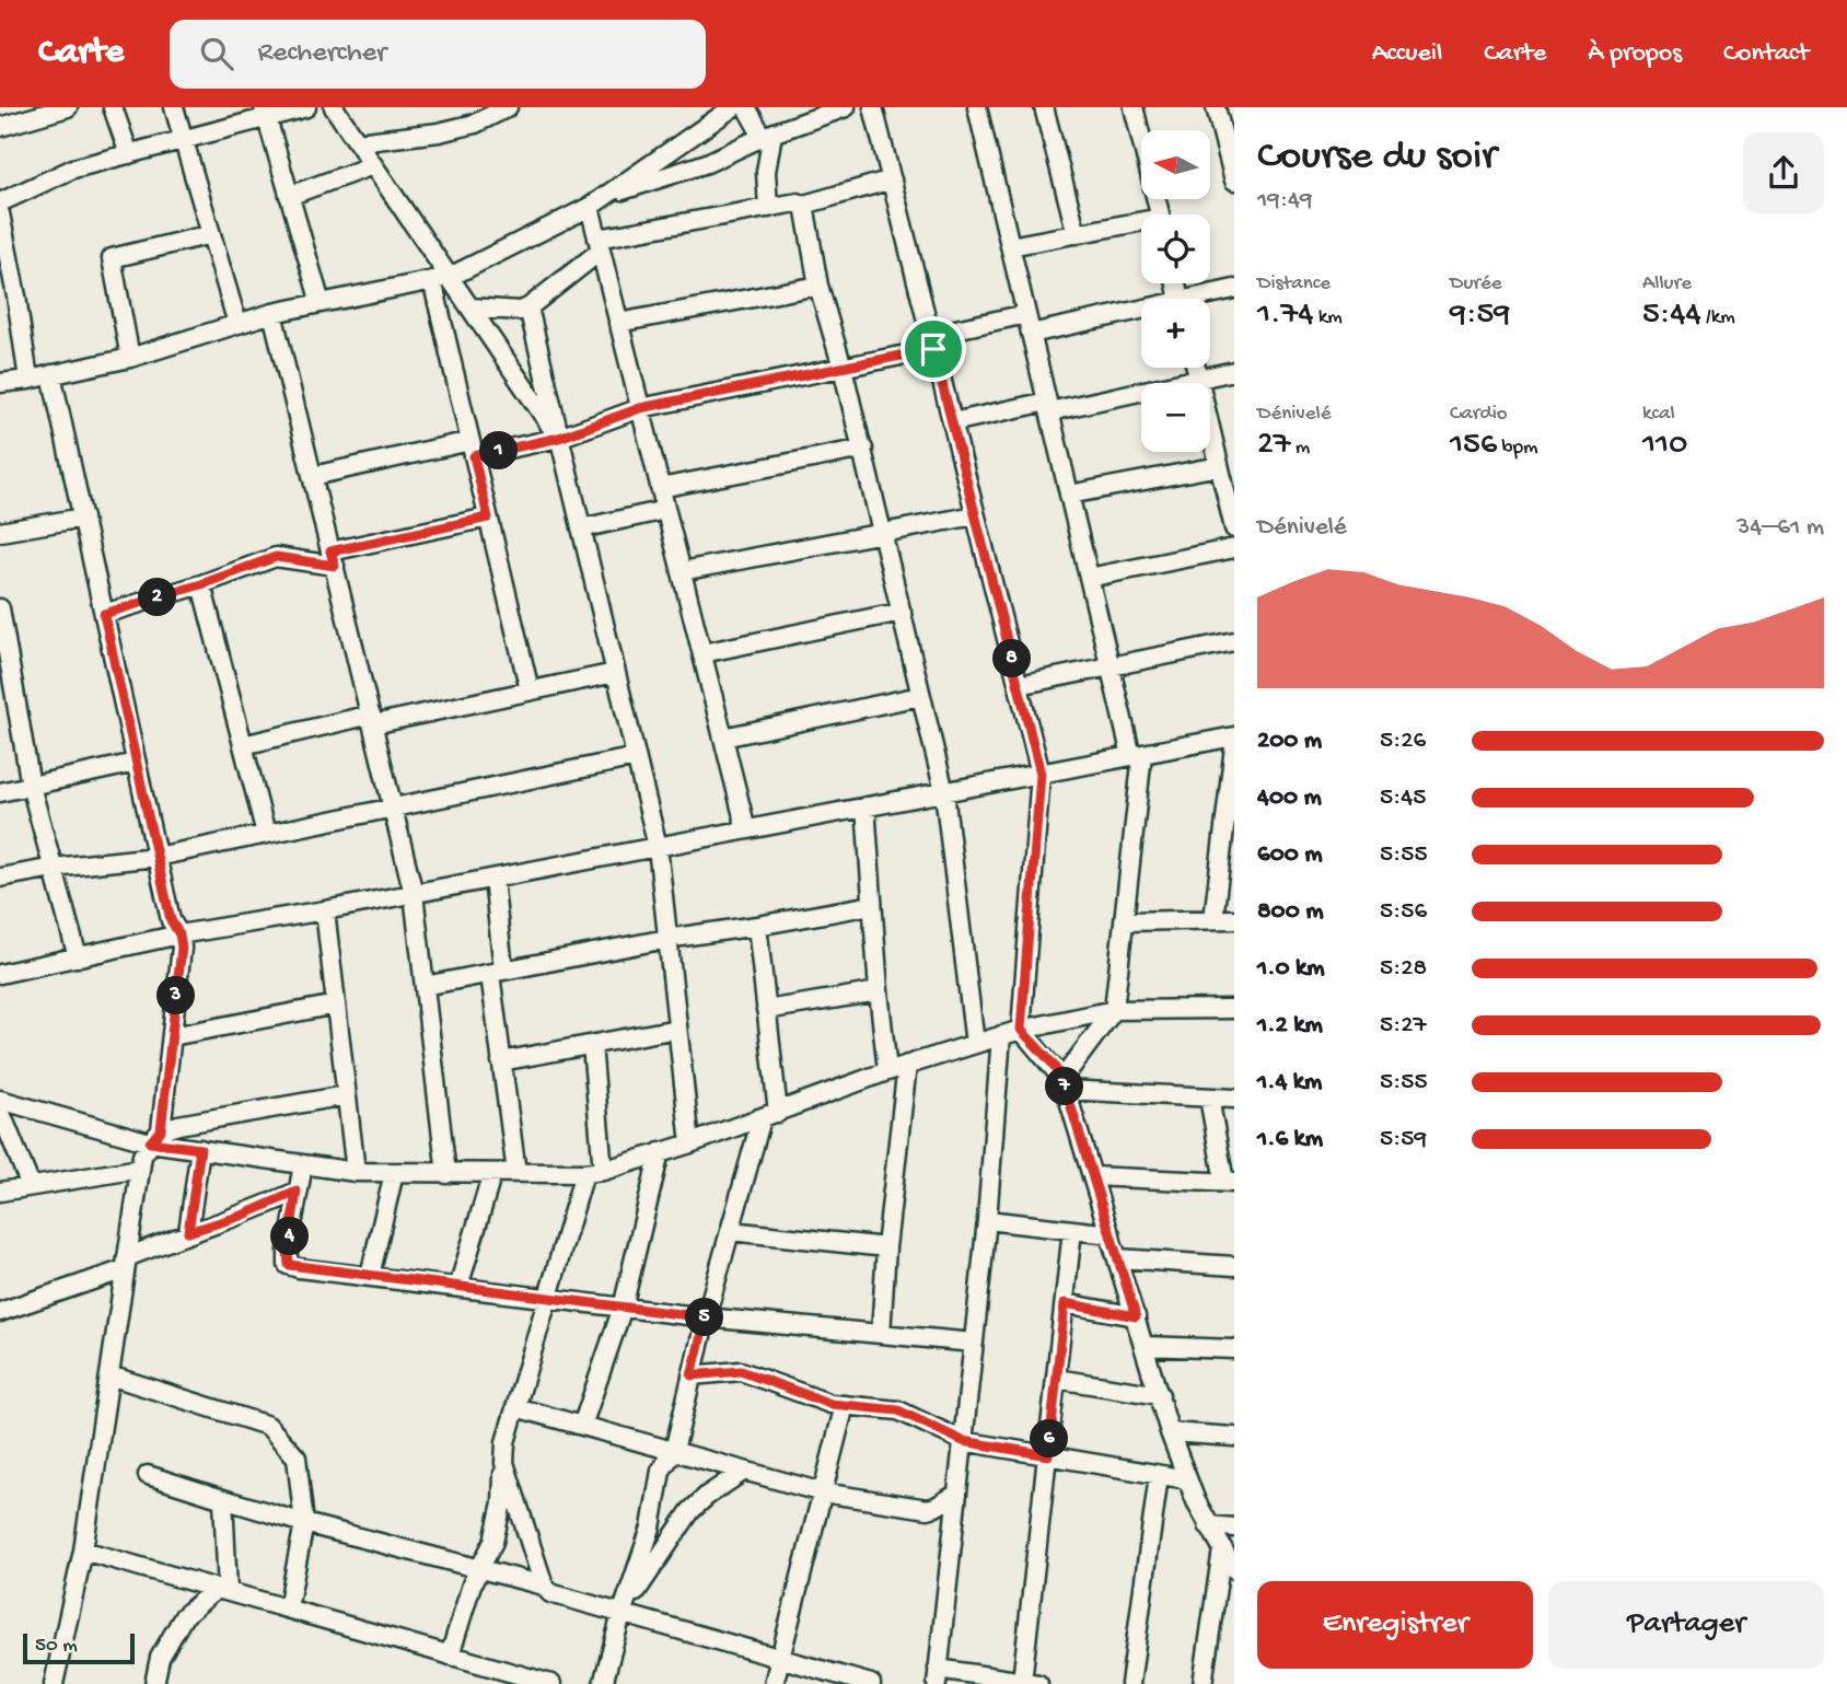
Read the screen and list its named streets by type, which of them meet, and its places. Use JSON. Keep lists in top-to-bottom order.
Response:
{
  "scale_bar": "50 m",
  "north": "left",
  "page": {
    "header": "Carte",
    "search": "Rechercher",
    "nav": [
      "Accueil",
      "Carte",
      "À propos",
      "Contact"
    ],
    "heading": ["Course du soir", "19:49"],
    "map_buttons": ["+", "−"],
    "stats": [
      ["Distance", "1.74 km"],
      ["Durée", "9:59"],
      ["Allure", "5:44 /km"],
      ["Dénivelé", "27 m"],
      ["Cardio", "156 bpm"],
      ["kcal", "110"]
    ],
    "pins": [
      "1",
      "2",
      "8",
      "3",
      "7",
      "4",
      "5",
      "6"
    ],
    "chart": ["Dénivelé", "34–61 m"],
    "list": [
      {
        "name": "200 m",
        "note": "5:26"
      },
      {
        "name": "400 m",
        "note": "5:45"
      },
      {
        "name": "600 m",
        "note": "5:55"
      },
      {
        "name": "800 m",
        "note": "5:56"
      },
      {
        "name": "1.0 km",
        "note": "5:28"
      },
      {
        "name": "1.2 km",
        "note": "5:27"
      },
      {
        "name": "1.4 km",
        "note": "5:55"
      },
      {
        "name": "1.6 km",
        "note": "5:59"
      }
    ],
    "buttons": ["Enregistrer", "Partager"],
    "scale": "50 m"
  }
}
